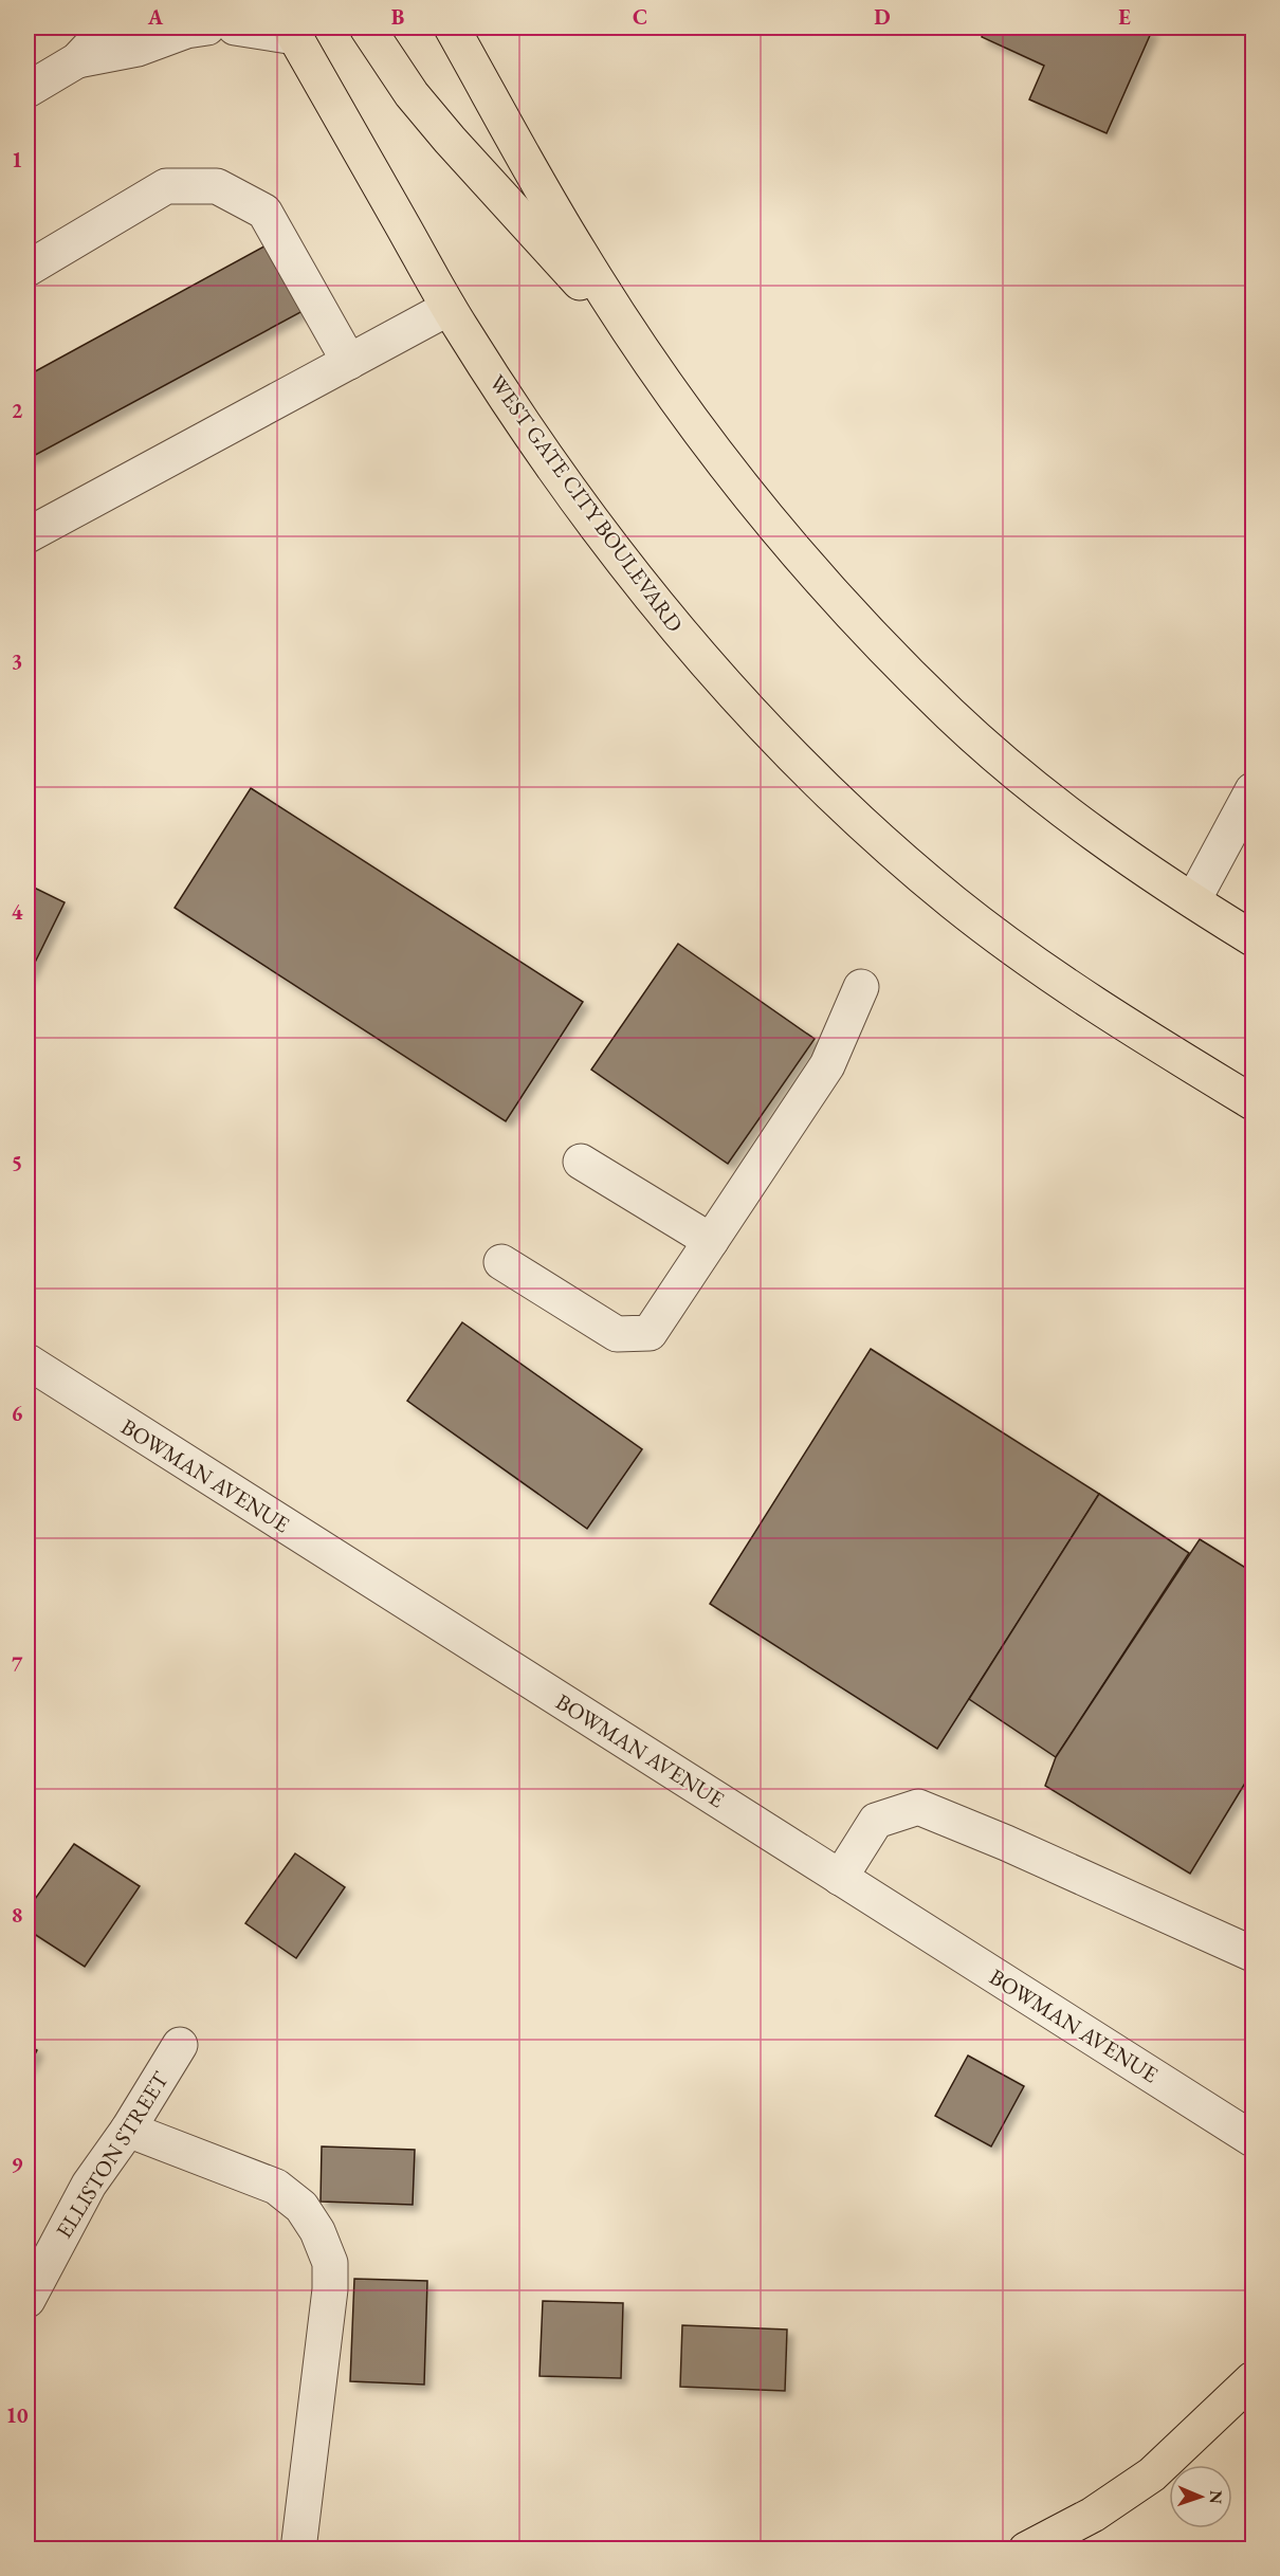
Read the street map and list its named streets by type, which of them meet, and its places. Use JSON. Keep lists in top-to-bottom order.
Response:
{
  "streets": {
    "main road": ["WEST GATE CITY BOULEVARD"],
    "street": ["BOWMAN AVENUE", "ELLISTON STREET"]
  },
  "north": "right",
  "grid": {
    "columns": [
      "A",
      "B",
      "C",
      "D",
      "E"
    ],
    "rows": [
      "1",
      "2",
      "3",
      "4",
      "5",
      "6",
      "7",
      "8",
      "9",
      "10"
    ]
  }
}
